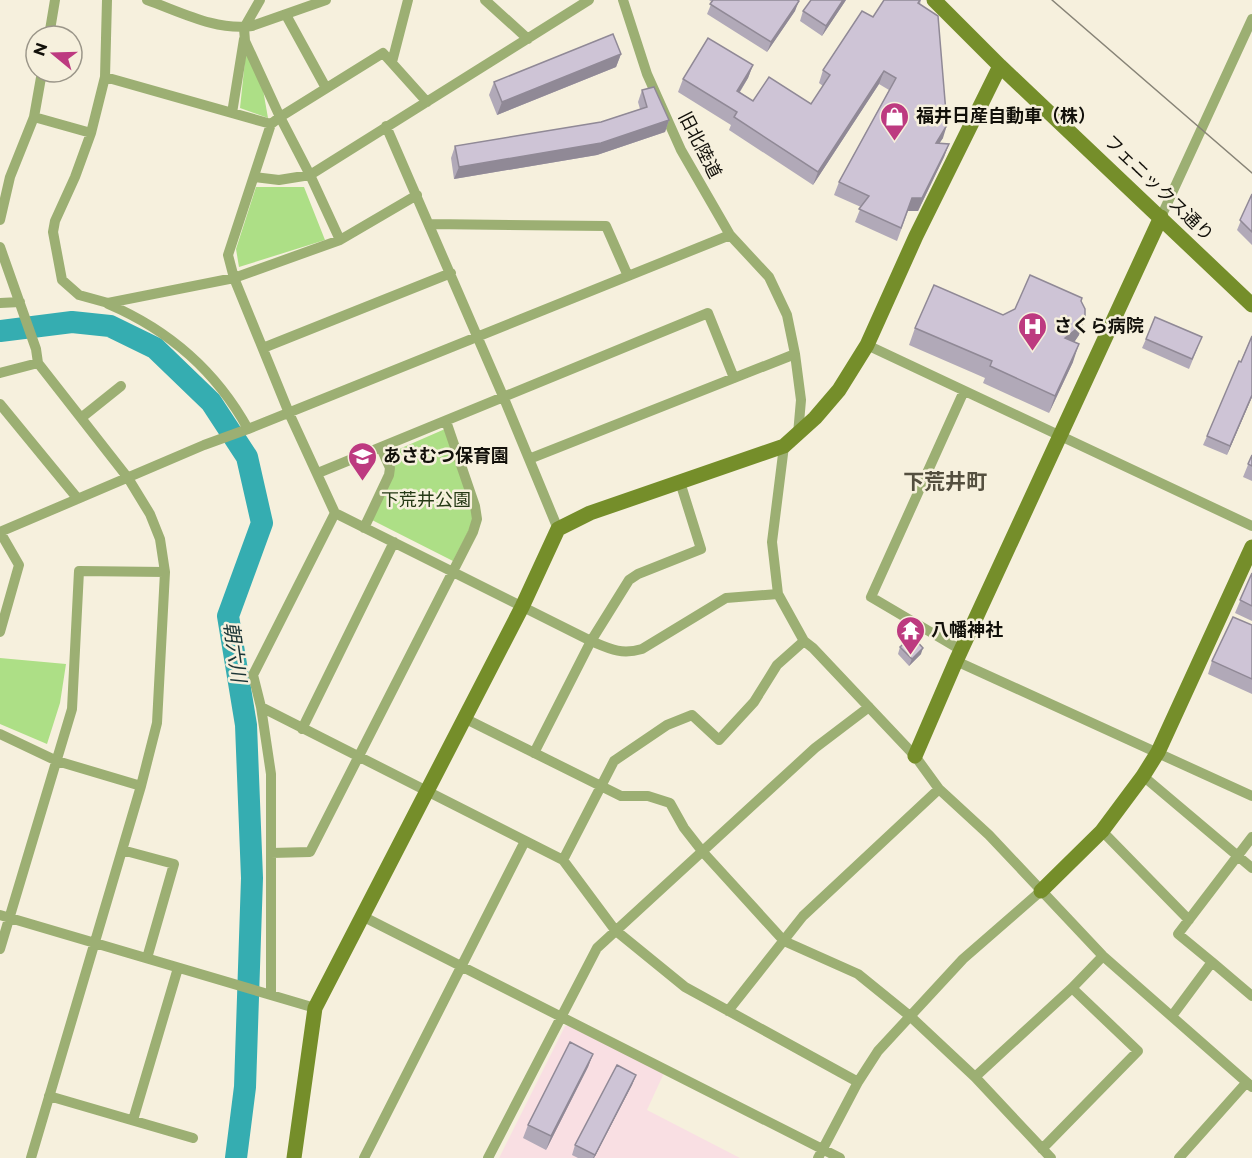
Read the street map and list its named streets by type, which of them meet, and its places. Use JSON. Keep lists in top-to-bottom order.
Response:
{
  "streets": {
    "street": ["旧北陸道", "フェニックス通り"]
  },
  "districts": ["下荒井町"],
  "water": ["朝六川"],
  "parks": ["下荒井公園"],
  "places": {
    "shop": ["福井日産自動車（株）"],
    "hospital": ["さくら病院"],
    "school or university": ["あさむつ保育園"],
    "temple": ["八幡神社"]
  },
  "north": "left"
}
